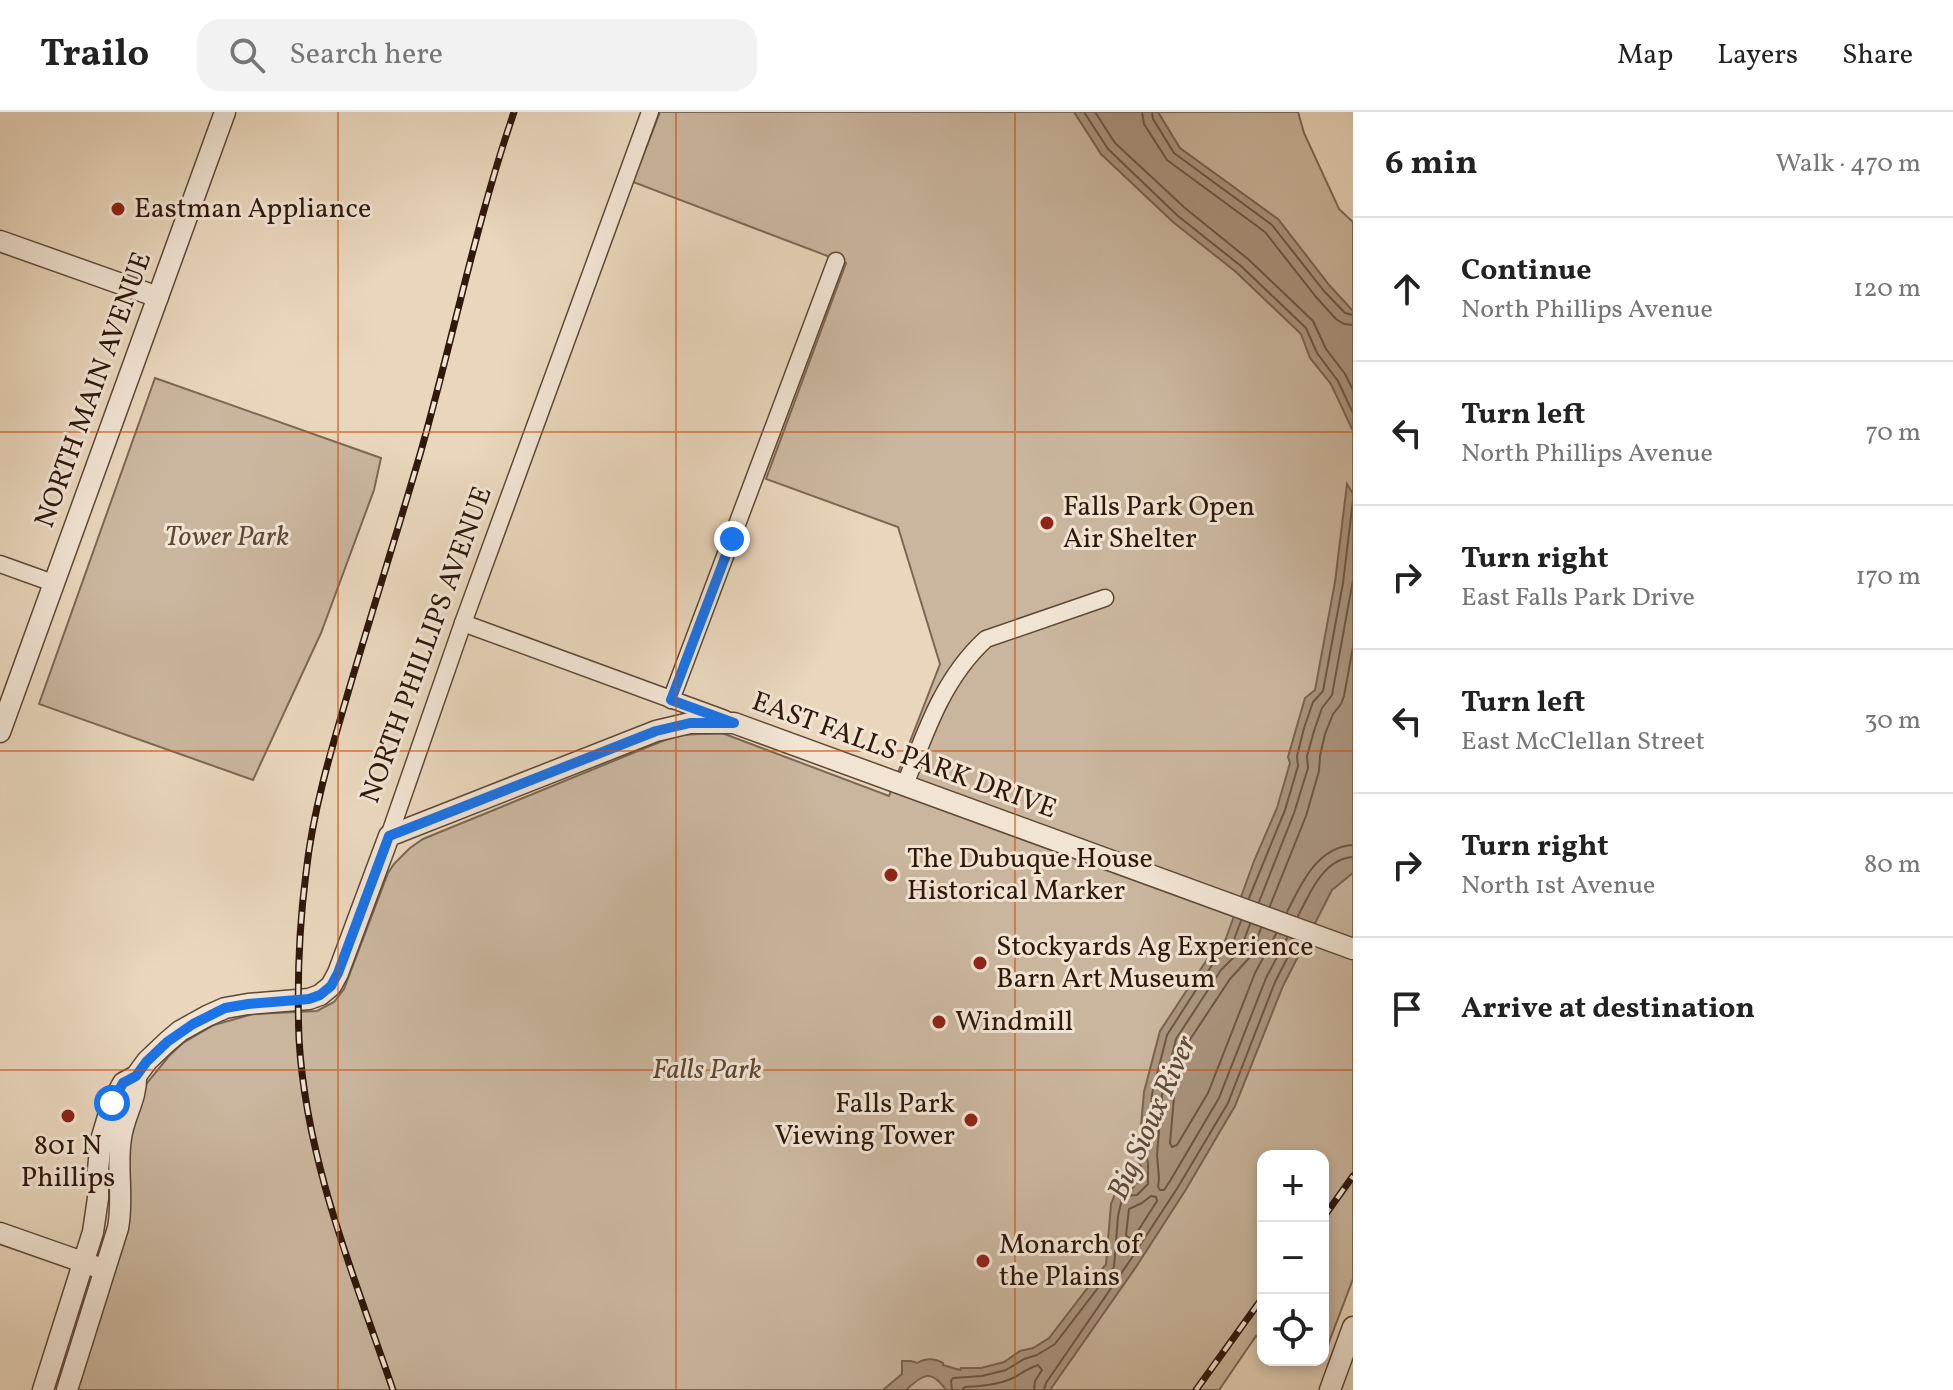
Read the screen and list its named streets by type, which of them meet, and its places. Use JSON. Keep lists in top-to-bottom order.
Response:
{
  "streets": {
    "street": ["NORTH MAIN AVENUE", "NORTH PHILLIPS AVENUE", "EAST FALLS PARK DRIVE"]
  },
  "crossings": [
    ["NORTH PHILLIPS AVENUE", "EAST FALLS PARK DRIVE"]
  ],
  "water": ["Big Sioux River"],
  "parks": ["Tower Park", "Falls Park"],
  "places": [
    "Eastman Appliance",
    "Falls Park Open Air Shelter",
    "The Dubuque House Historical Marker",
    "Stockyards Ag Experience Barn Art Museum",
    "Windmill",
    "801 N Phillips",
    "Falls Park Viewing Tower",
    "Monarch of the Plains"
  ],
  "page": {
    "header": "Trailo",
    "search": "Search here",
    "nav": ["Map", "Layers", "Share"],
    "heading": ["6 min", "Walk · 470 m"],
    "list": [
      ["Continue", "North Phillips Avenue", "120 m"],
      ["Turn left", "North Phillips Avenue", "70 m"],
      ["Turn right", "East Falls Park Drive", "170 m"],
      ["Turn left", "East McClellan Street", "30 m"],
      ["Turn right", "North 1st Avenue", "80 m"],
      "Arrive at destination"
    ],
    "map_buttons": ["+", "−"]
  }
}
